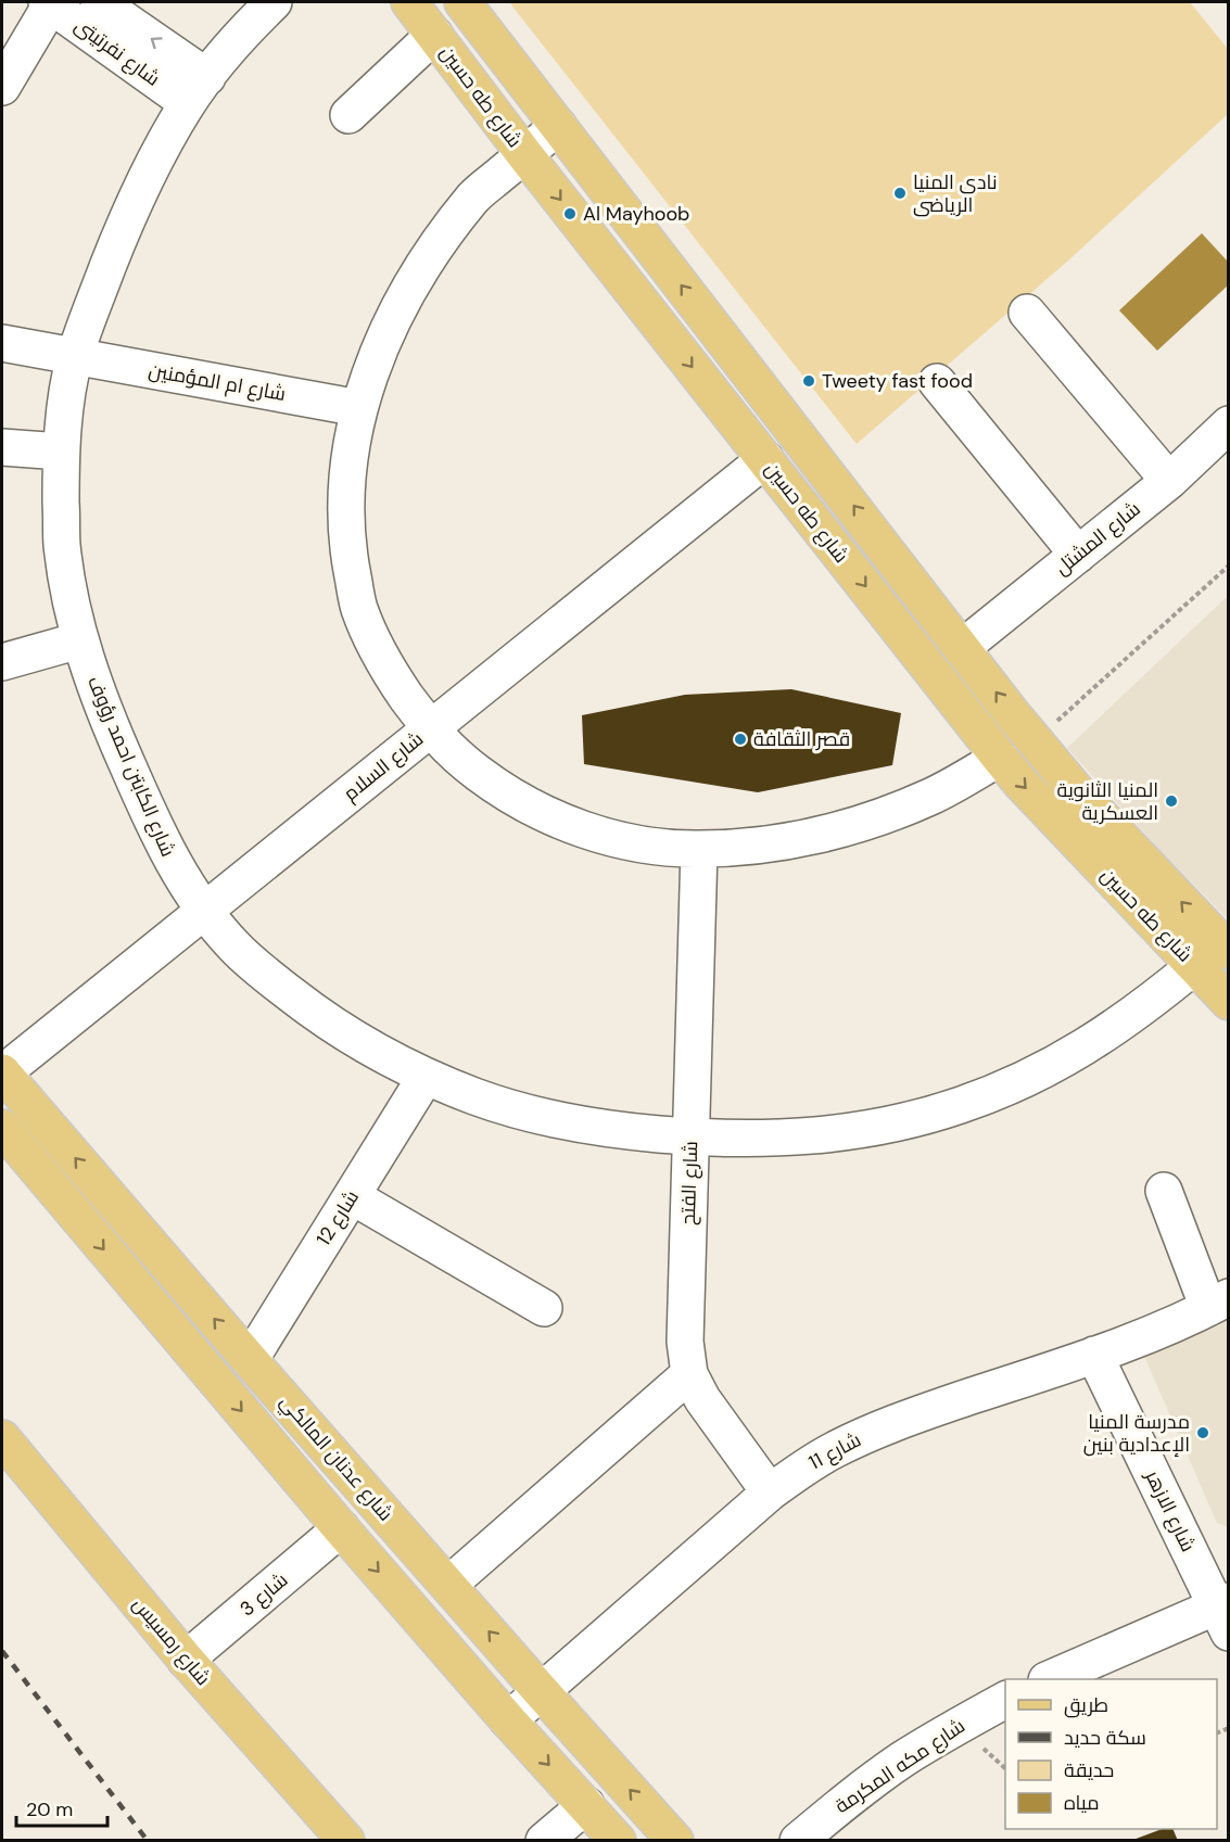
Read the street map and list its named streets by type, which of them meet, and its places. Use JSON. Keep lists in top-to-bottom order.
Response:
{
  "streets": {
    "main road": ["شارع طه حسين", "شارع عدنان المالكي", "شارع رمسيس"],
    "street": [
      "شارع نفرتيتى",
      "شارع ام المؤمنين",
      "شارع المشتل",
      "شارع الكابتن احمد رؤوف",
      "شارع السلام",
      "شارع الفتح",
      "شارع 12",
      "شارع 11",
      "شارع الازهر",
      "شارع 3",
      "شارع مكه المكرمة"
    ]
  },
  "crossings": [
    ["شارع نفرتيتى", "شارع الكابتن احمد رؤوف"],
    ["شارع طه حسين", "شارع المشتل"],
    ["شارع طه حسين", "شارع الكابتن احمد رؤوف"],
    ["شارع طه حسين", "شارع السلام"],
    ["شارع ام المؤمنين", "شارع الكابتن احمد رؤوف"],
    ["شارع الكابتن احمد رؤوف", "شارع السلام"],
    ["شارع الكابتن احمد رؤوف", "شارع الفتح"],
    ["شارع الكابتن احمد رؤوف", "شارع 12"],
    ["شارع السلام", "شارع عدنان المالكي"],
    ["شارع الفتح", "شارع 11"],
    ["شارع 12", "شارع عدنان المالكي"],
    ["شارع 11", "شارع عدنان المالكي"],
    ["شارع 11", "شارع الازهر"],
    ["شارع 3", "شارع رمسيس"]
  ],
  "places": [
    "نادى المنيا الرياضى",
    "Al Mayhoob",
    "Tweety fast food",
    "قصر الثقافة",
    "المنيا الثانوية العسكرية",
    "مدرسة المنيا الإعدادية بنين"
  ],
  "legend": [
    "طريق",
    "سكة حديد",
    "حديقة",
    "مياه"
  ],
  "scale_bar": "20 m"
}
